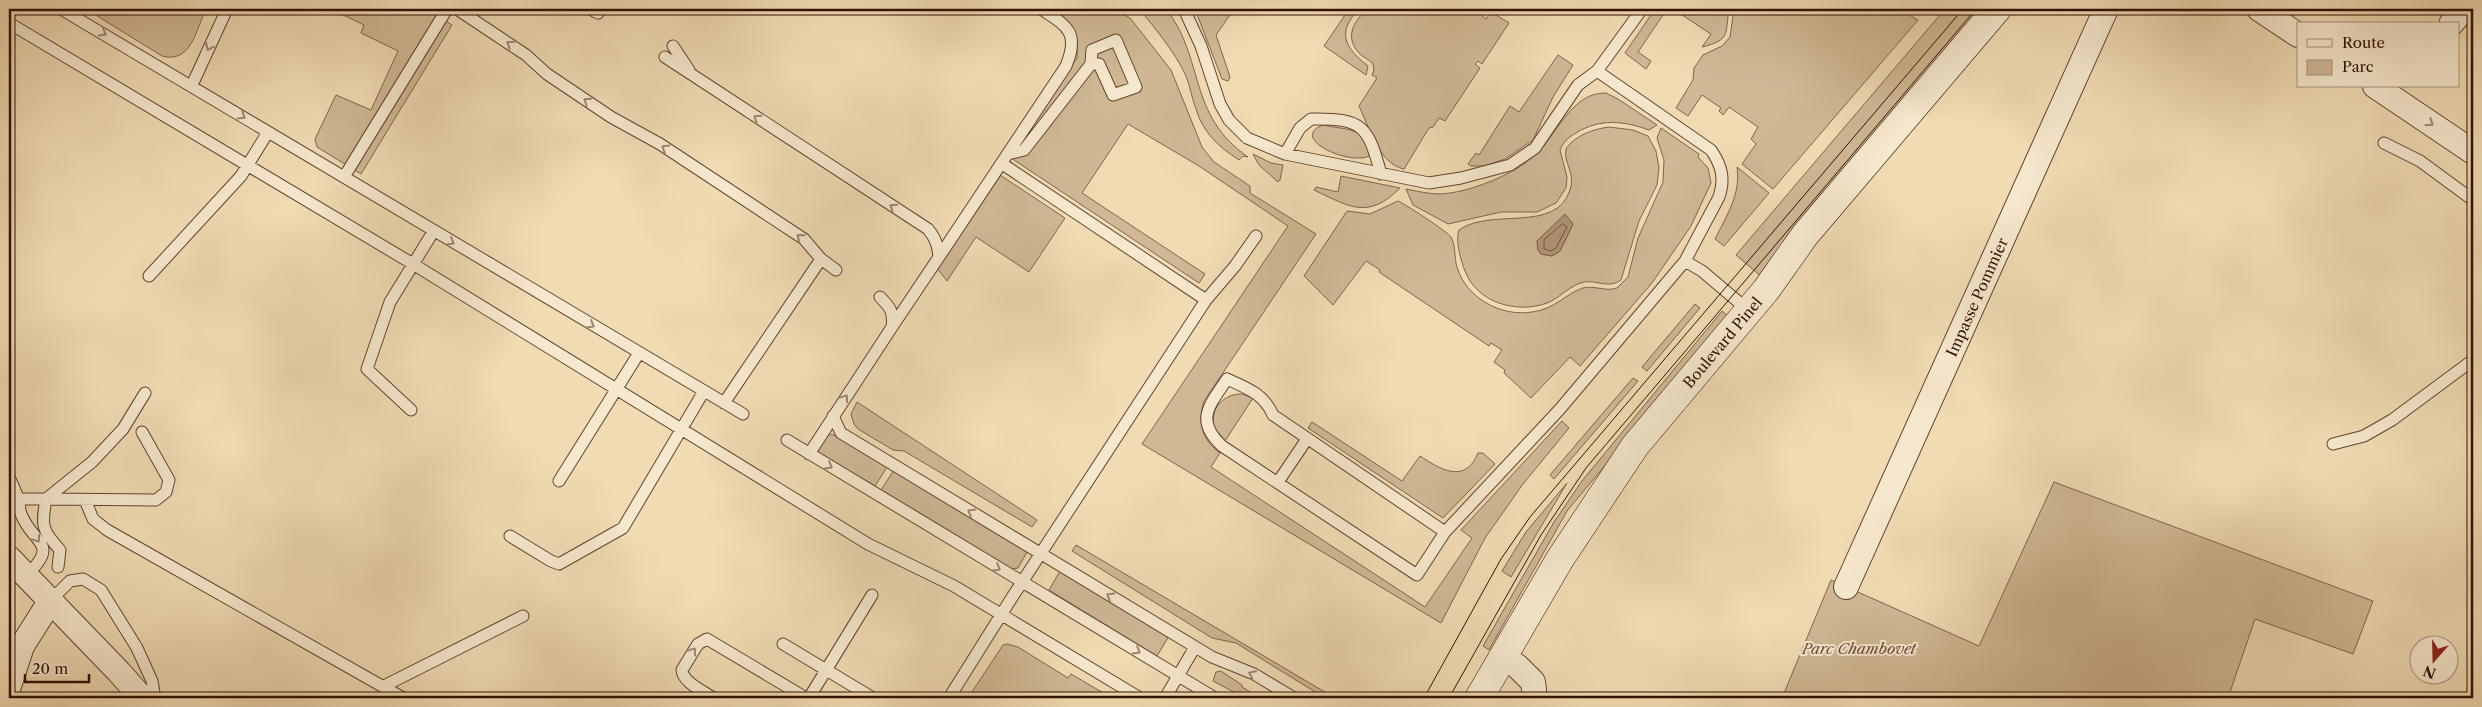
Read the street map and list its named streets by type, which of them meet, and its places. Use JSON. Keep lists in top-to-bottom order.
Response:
{
  "streets": {
    "main road": ["Boulevard Pinel"],
    "street": ["Impasse Pommier"]
  },
  "parks": ["Parc Chambovet"],
  "legend": ["Route", "Parc"],
  "scale_bar": "20 m",
  "north": "bottom"
}
